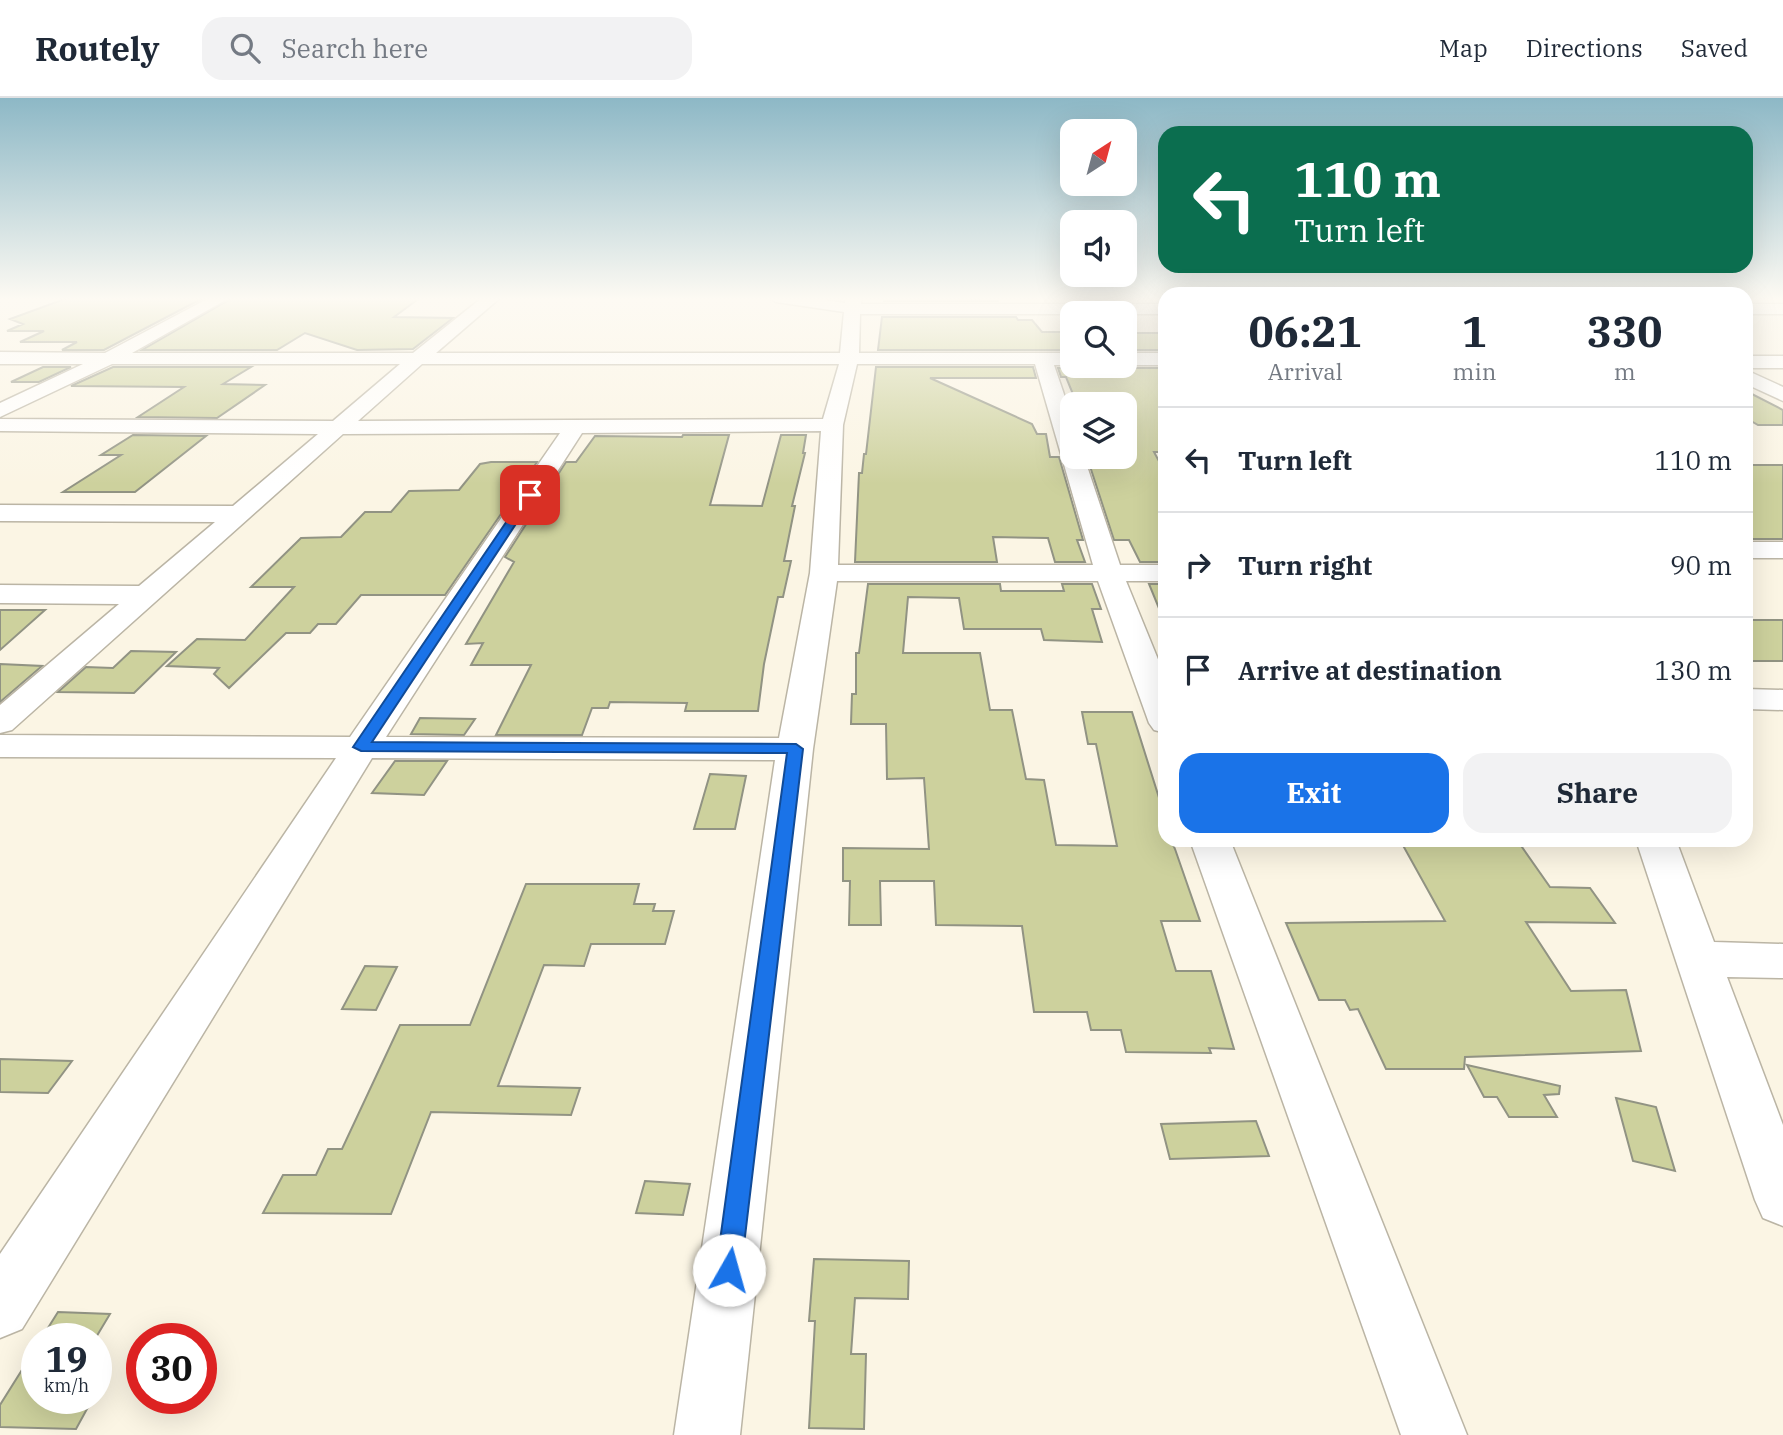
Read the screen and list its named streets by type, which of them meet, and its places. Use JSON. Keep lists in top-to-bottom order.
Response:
{
  "north": "top right",
  "page": {
    "header": "Routely",
    "search": "Search here",
    "nav": ["Map", "Directions", "Saved"],
    "turn": ["110 m", "Turn left"],
    "eta": [
      "06:21",
      "Arrival",
      "1",
      "min",
      "330",
      "m"
    ],
    "list": [
      {
        "name": "Turn left",
        "value": "110 m"
      },
      {
        "name": "Turn right",
        "value": "90 m"
      },
      {
        "name": "Arrive at destination",
        "value": "130 m"
      }
    ],
    "buttons": ["Exit", "Share"],
    "speed": "19 km/h",
    "limit": "30"
  }
}
